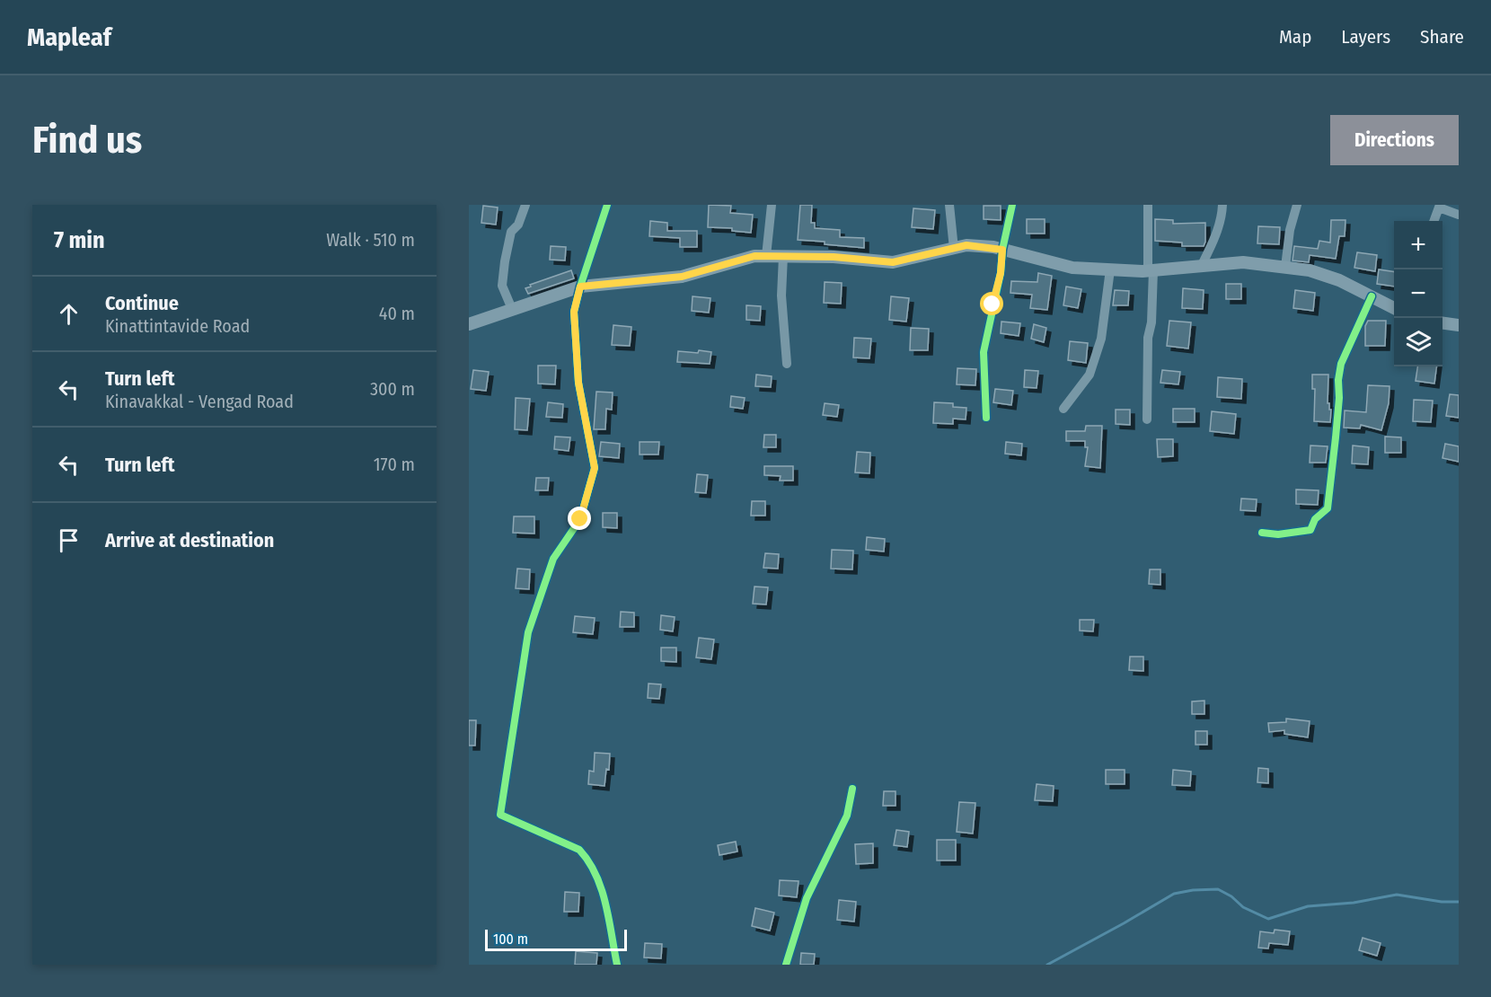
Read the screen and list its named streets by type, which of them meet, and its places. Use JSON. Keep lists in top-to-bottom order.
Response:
{
  "scale_bar": "100 m",
  "page": {
    "header": "Mapleaf",
    "nav": ["Map", "Layers", "Share"],
    "buttons": "Directions",
    "title": "Find us",
    "heading": ["7 min", "Walk · 510 m"],
    "map_buttons": ["+", "−"],
    "list": [
      ["Continue", "Kinattintavide Road", "40 m"],
      ["Turn left", "Kinavakkal - Vengad Road", "300 m"],
      ["Turn left", "170 m"],
      "Arrive at destination"
    ],
    "scale": "100 m"
  }
}
